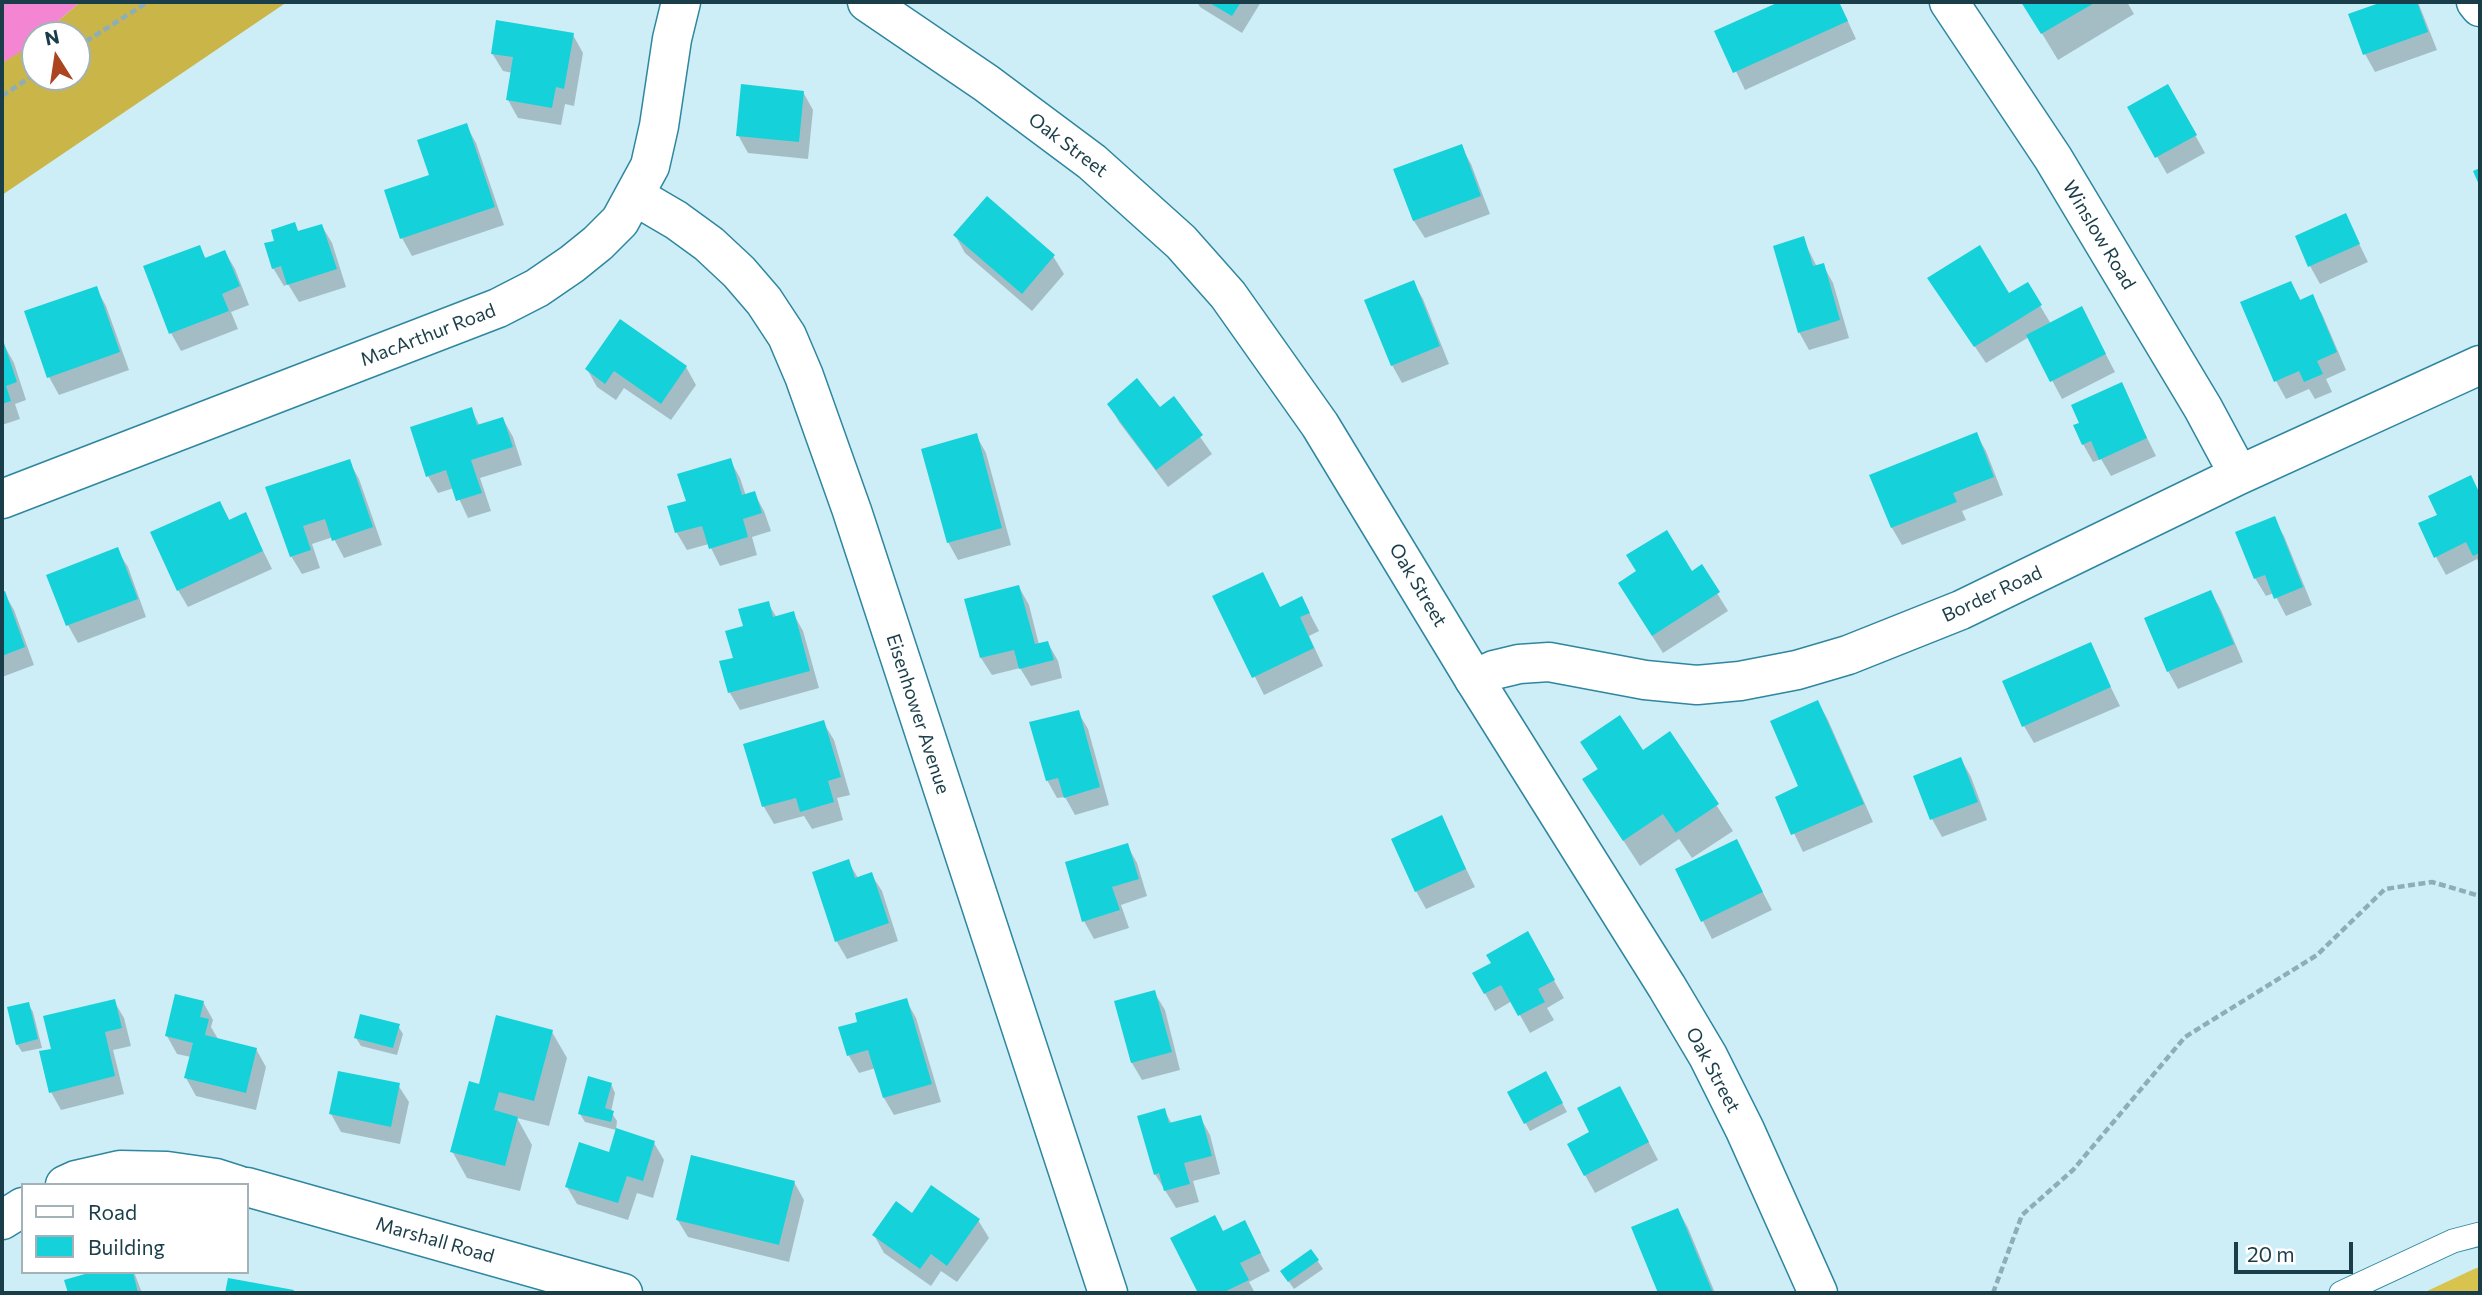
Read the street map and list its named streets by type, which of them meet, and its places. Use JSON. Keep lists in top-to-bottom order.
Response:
{
  "streets": {
    "street": [
      "Oak Street",
      "Winslow Road",
      "MacArthur Road",
      "Border Road",
      "Eisenhower Avenue",
      "Marshall Road"
    ]
  },
  "crossings": [
    ["Oak Street", "Border Road"],
    ["Winslow Road", "Border Road"],
    ["MacArthur Road", "Eisenhower Avenue"]
  ],
  "legend": ["Road", "Building"],
  "scale_bar": "20 m",
  "north": "top"
}
